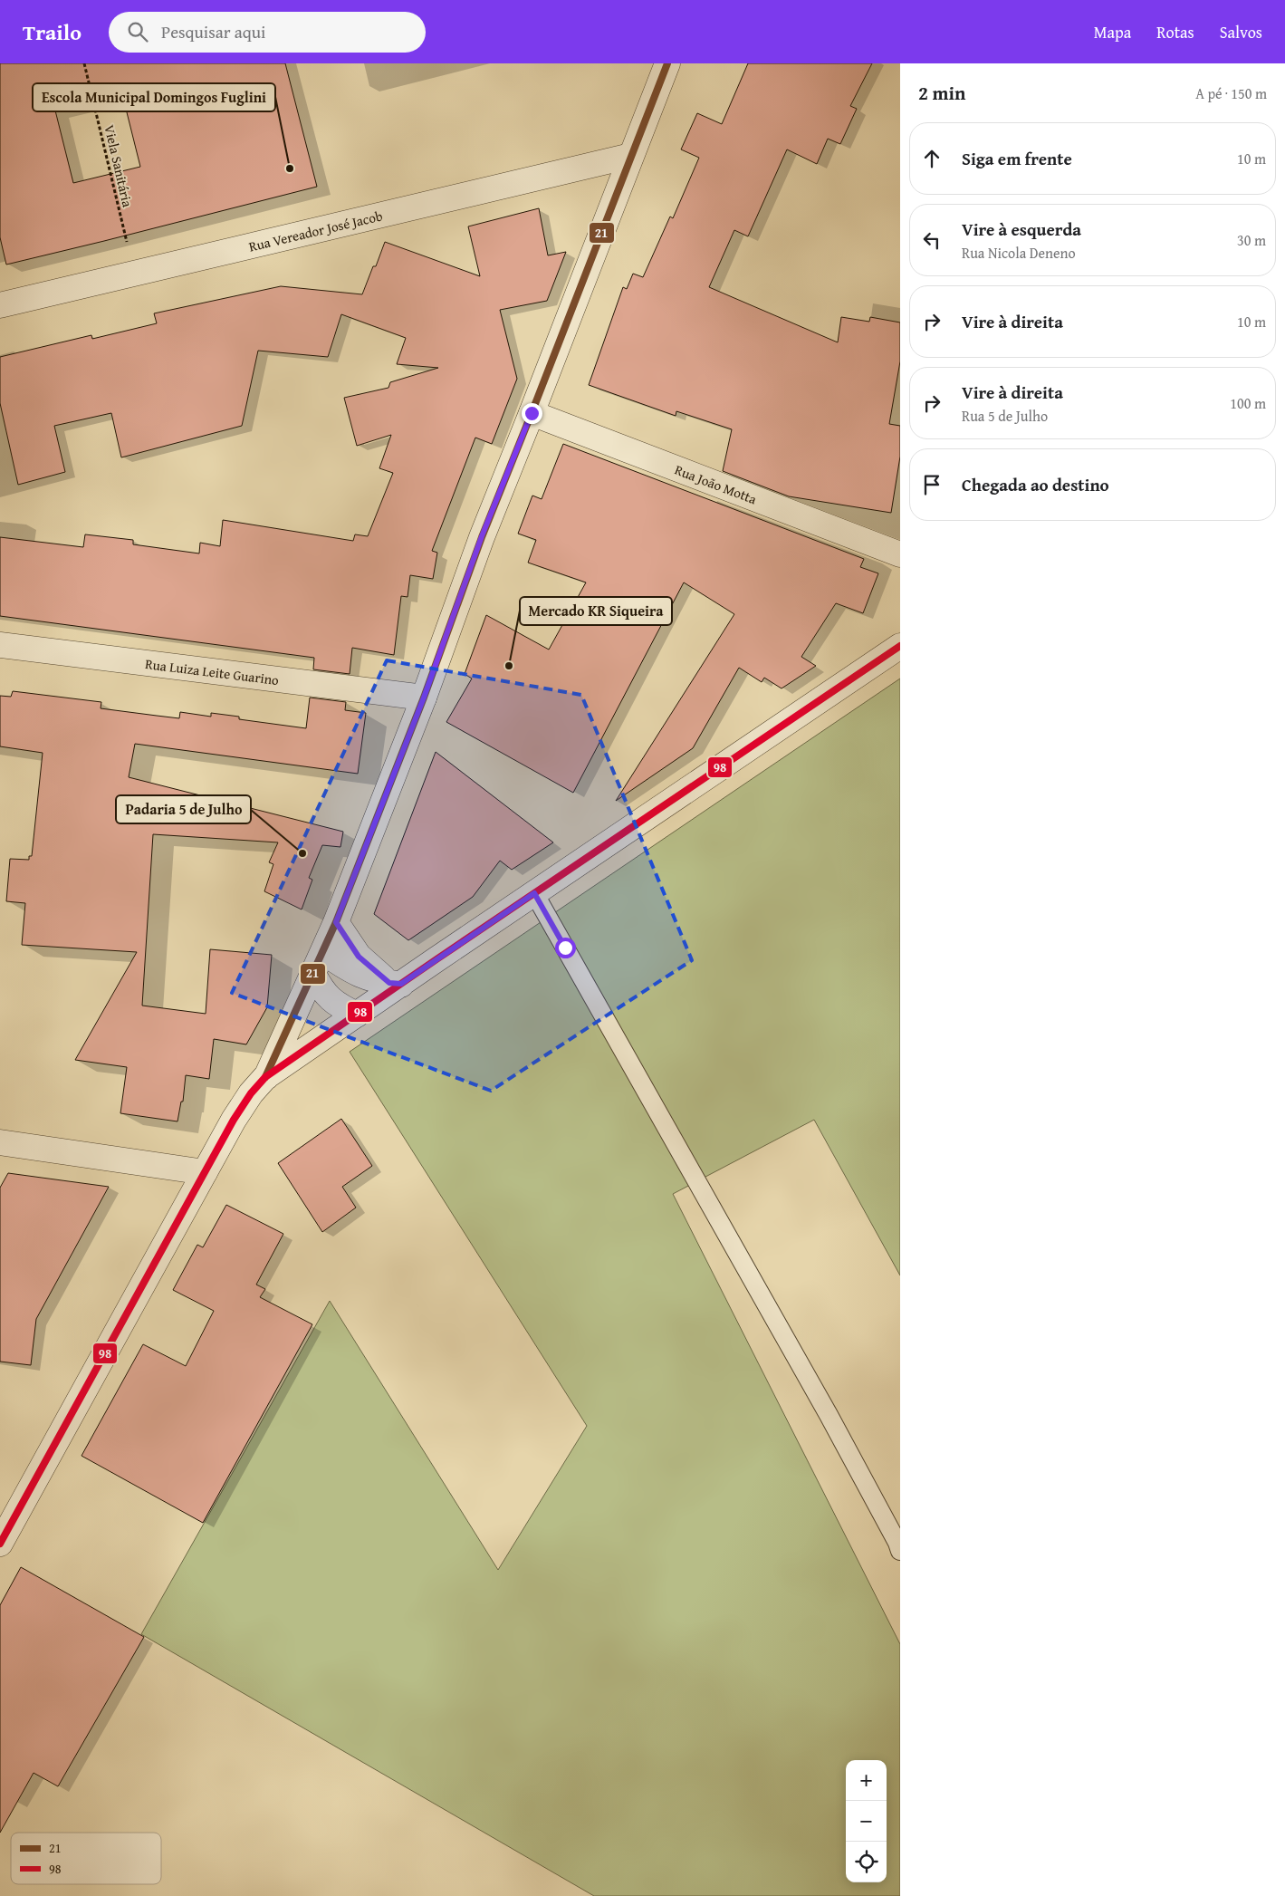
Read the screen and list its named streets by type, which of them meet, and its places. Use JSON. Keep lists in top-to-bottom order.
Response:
{
  "streets": {
    "street": ["Rua Vereador José Jacob", "Rua João Motta", "Rua Luiza Leite Guarino"],
    "path": ["Viela Sanitária"]
  },
  "crossings": [
    ["Viela Sanitária", "Rua Vereador José Jacob"]
  ],
  "places": ["Escola Municipal Domingos Fuglini", "Mercado KR Siqueira", "Padaria 5 de Julho"],
  "lines": ["transit line 21", "transit line 98"],
  "legend": ["21", "98"],
  "page": {
    "header": "Trailo",
    "search": "Pesquisar aqui",
    "nav": ["Mapa", "Rotas", "Salvos"],
    "heading": ["2 min", "A pé · 150 m"],
    "list": [
      ["Siga em frente", "10 m"],
      ["Vire à esquerda", "Rua Nicola Deneno", "30 m"],
      ["Vire à direita", "10 m"],
      ["Vire à direita", "Rua 5 de Julho", "100 m"],
      "Chegada ao destino"
    ],
    "map_buttons": ["+", "−"]
  }
}
